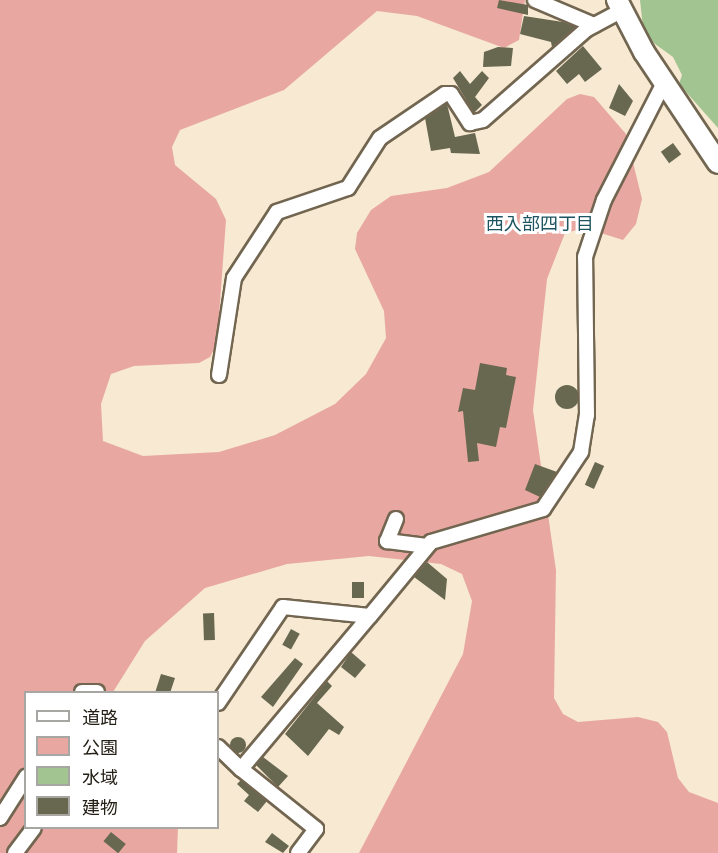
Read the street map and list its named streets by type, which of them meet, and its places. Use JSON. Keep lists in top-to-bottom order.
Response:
{
  "districts": ["西入部四丁目"],
  "legend": [
    "道路",
    "公園",
    "水域",
    "建物"
  ]
}
